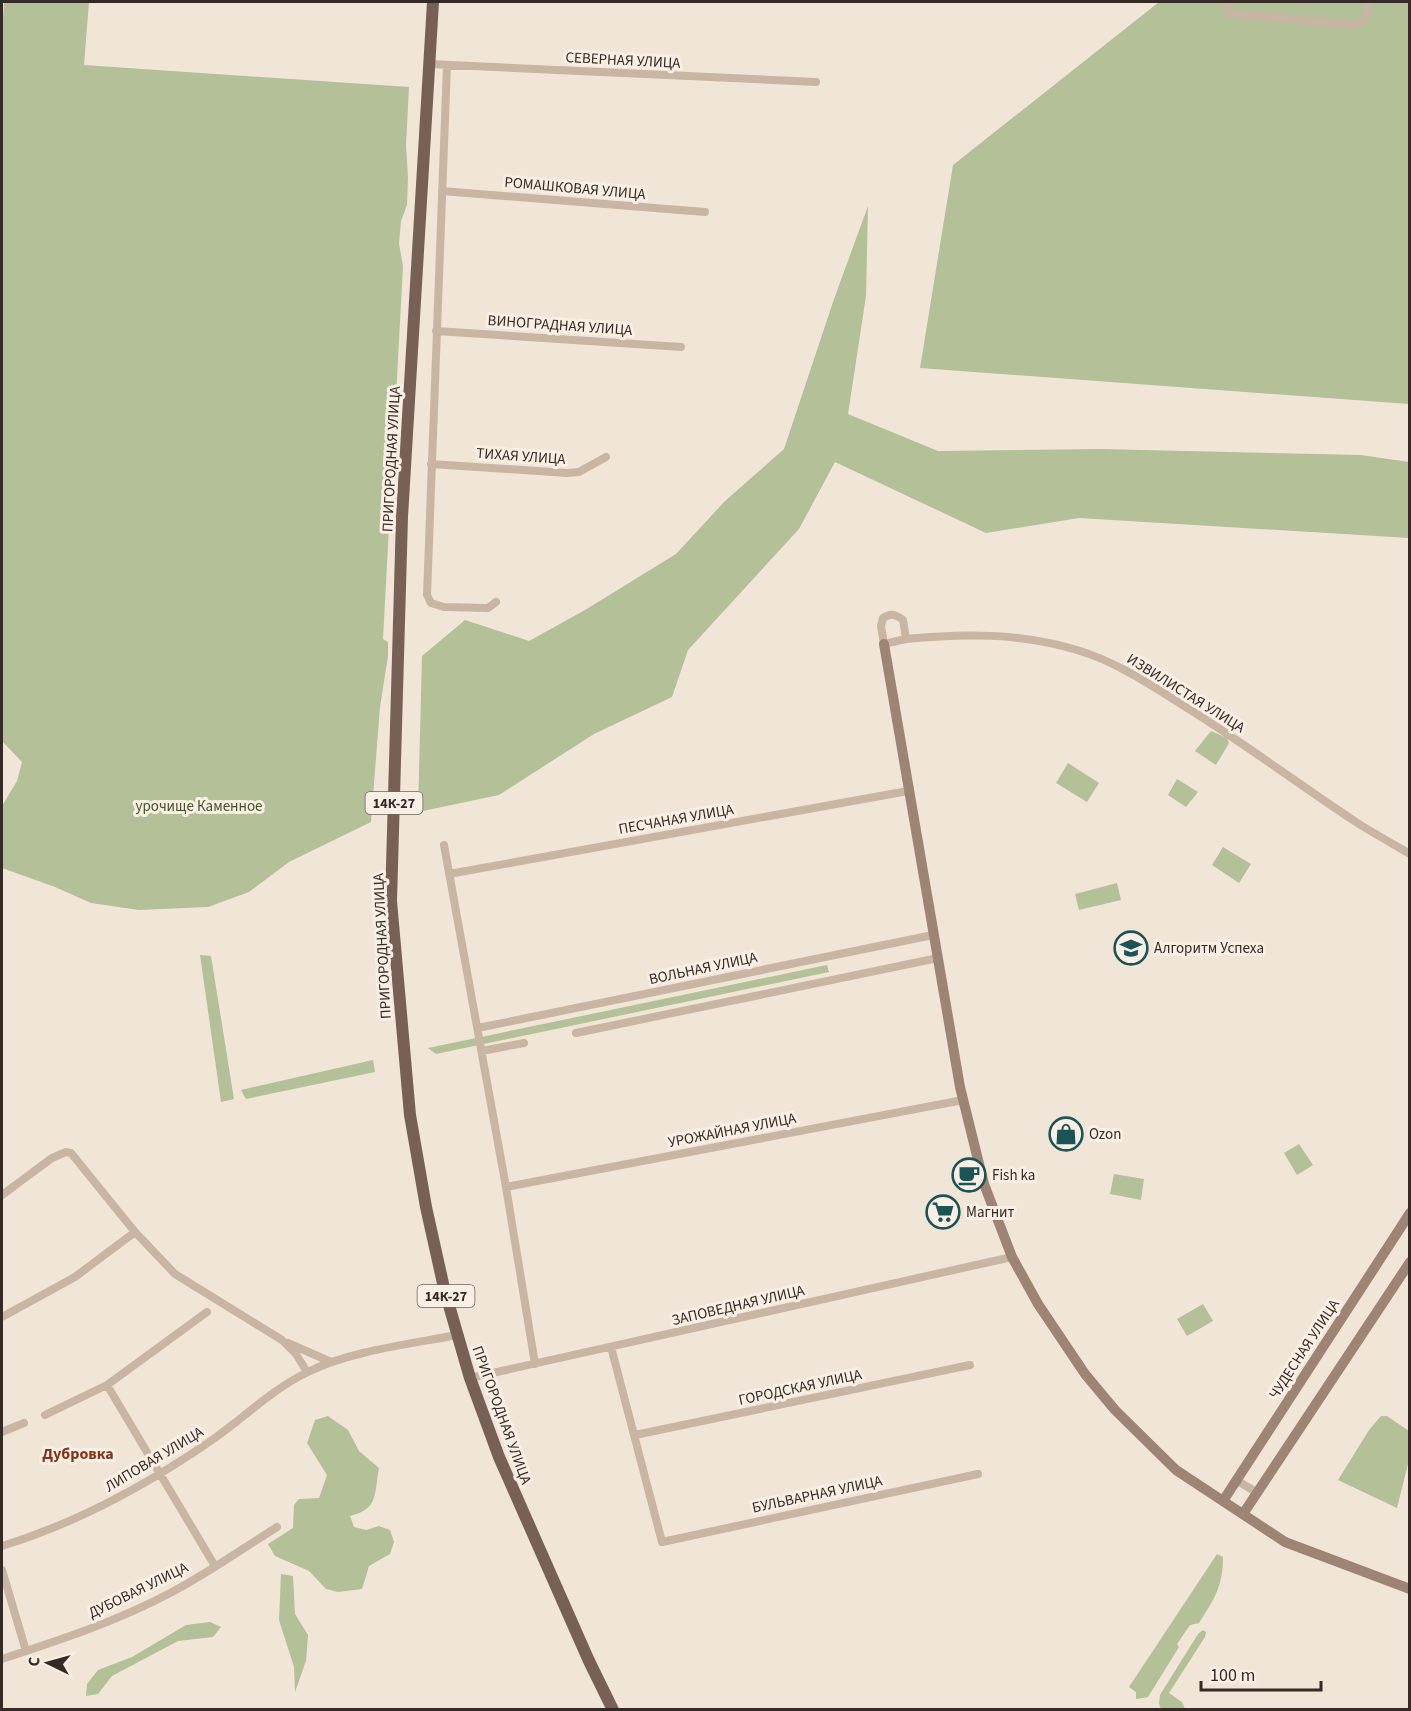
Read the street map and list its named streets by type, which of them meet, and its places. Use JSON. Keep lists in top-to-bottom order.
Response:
{
  "streets": {
    "main road": ["ПРИГОРОДНАЯ УЛИЦА", "14К-27"],
    "street": [
      "СЕВЕРНАЯ УЛИЦА",
      "РОМАШКОВАЯ УЛИЦА",
      "ВИНОГРАДНАЯ УЛИЦА",
      "ТИХАЯ УЛИЦА",
      "ИЗВИЛИСТАЯ УЛИЦА",
      "ПЕСЧАНАЯ УЛИЦА",
      "ВОЛЬНАЯ УЛИЦА",
      "УРОЖАЙНАЯ УЛИЦА",
      "ЗАПОВЕДНАЯ УЛИЦА",
      "ЧУДЕСНАЯ УЛИЦА",
      "ГОРОДСКАЯ УЛИЦА",
      "ЛИПОВАЯ УЛИЦА",
      "БУЛЬВАРНАЯ УЛИЦА",
      "ДУБОВАЯ УЛИЦА"
    ]
  },
  "crossings": [
    ["СЕВЕРНАЯ УЛИЦА", "ПРИГОРОДНАЯ УЛИЦА"],
    ["ПРИГОРОДНАЯ УЛИЦА", "ЗАПОВЕДНАЯ УЛИЦА"],
    ["ПРИГОРОДНАЯ УЛИЦА", "ЛИПОВАЯ УЛИЦА"],
    ["ГОРОДСКАЯ УЛИЦА", "БУЛЬВАРНАЯ УЛИЦА"]
  ],
  "districts": ["Дубровка"],
  "parks": ["урочище Каменное"],
  "places": {
    "school or university": ["Алгоритм Успеха"],
    "shop": ["Ozon"],
    "cafe": ["Fish ka"],
    "supermarket": ["Магнит"]
  },
  "scale_bar": "100 m",
  "north": "left"
}
